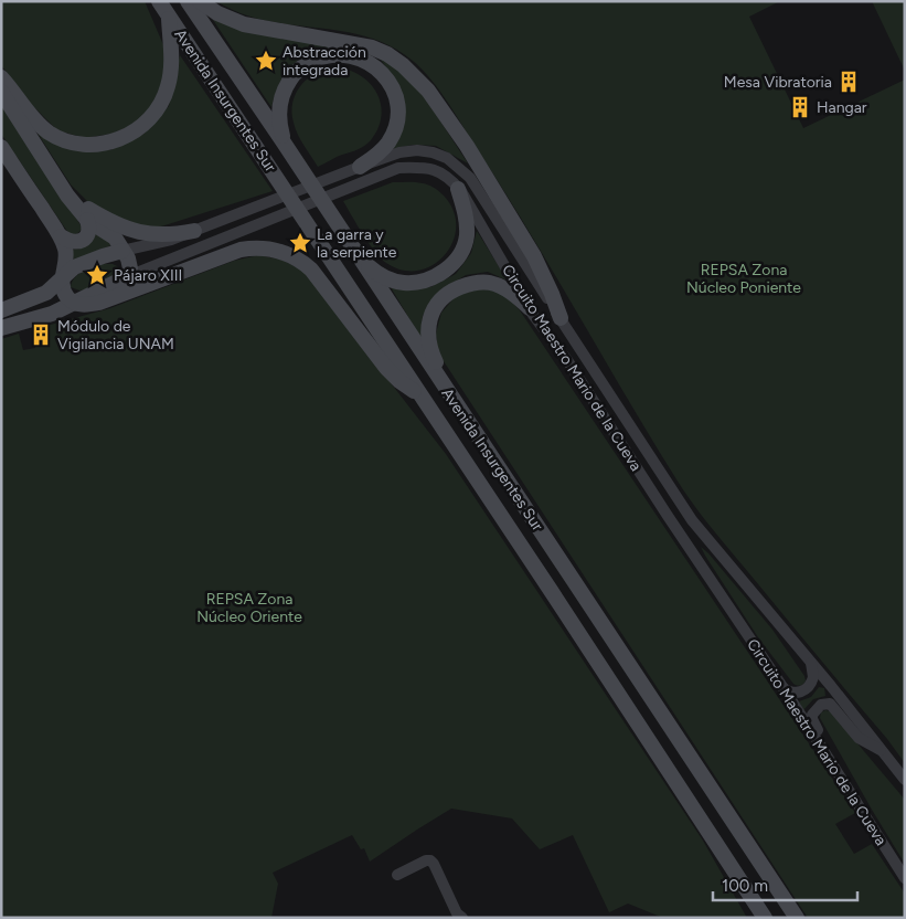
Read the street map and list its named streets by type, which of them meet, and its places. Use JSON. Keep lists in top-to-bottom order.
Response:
{
  "streets": {
    "main road": ["Avenida Insurgentes Sur", "Circuito Maestro Mario de la Cueva"]
  },
  "parks": ["REPSA Zona Núcleo Poniente", "REPSA Zona Núcleo Oriente"],
  "places": {
    "place": ["Abstracción integrada", "La garra y la serpiente", "Pájaro XIII"],
    "building": ["Mesa Vibratoria", "Hangar", "Módulo de Vigilancia UNAM"]
  },
  "scale_bar": "100 m"
}
